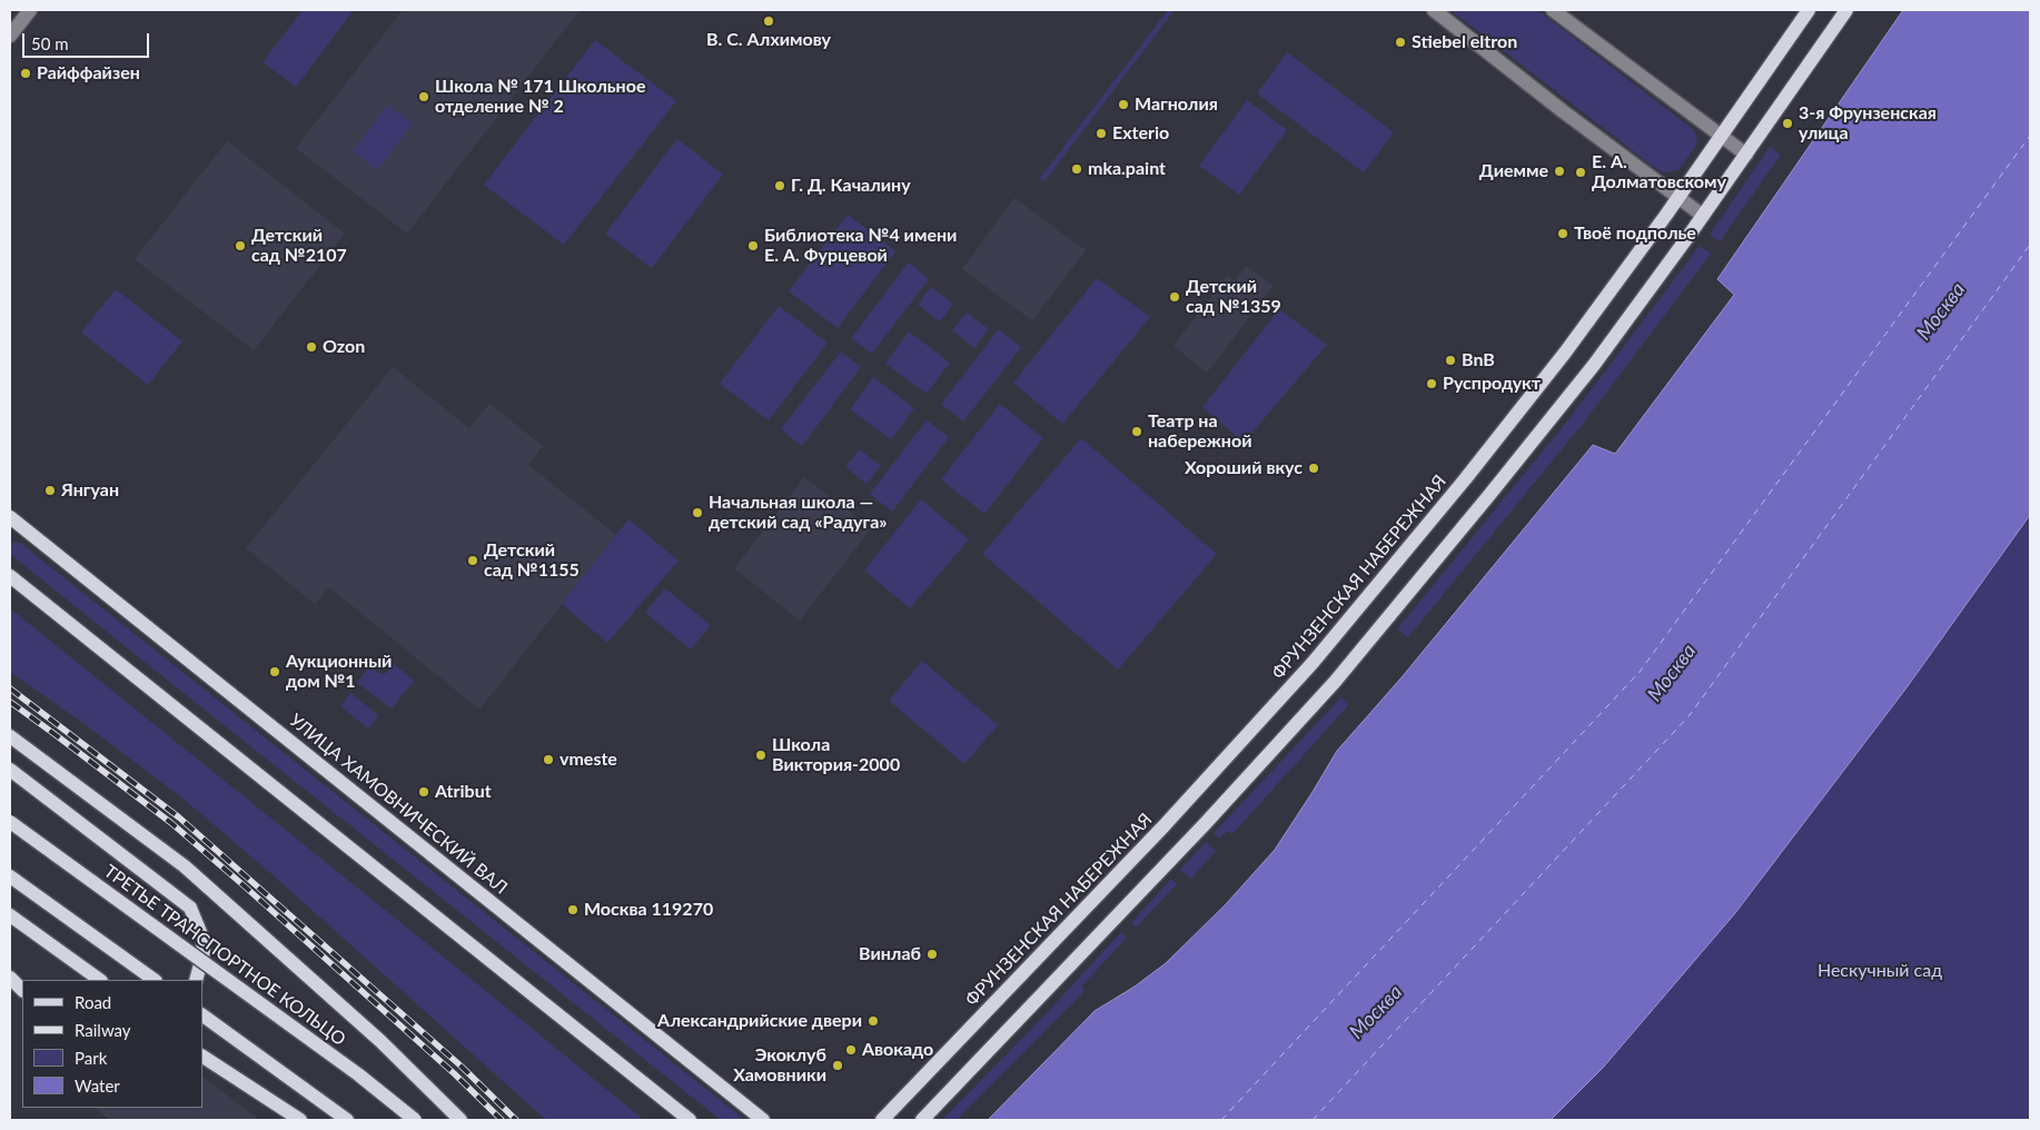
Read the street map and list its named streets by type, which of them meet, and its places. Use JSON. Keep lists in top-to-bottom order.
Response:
{
  "streets": {
    "main road": ["ФРУНЗЕНСКАЯ НАБЕРЕЖНАЯ", "УЛИЦА ХАМОВНИЧЕСКИЙ ВАЛ", "ТРЕТЬЕ ТРАНСПОРТНОЕ КОЛЬЦО"]
  },
  "water": ["Москва"],
  "parks": ["Нескучный сад"],
  "places": [
    "В. С. Алхимову",
    "Stiebel eltron",
    "Райффайзен",
    "Школа № 171 Школьное отделение № 2",
    "Магнолия",
    "3-я Фрунзенская улица",
    "Exterio",
    "mka.paint",
    "Диемме",
    "Е. А. Долматовскому",
    "Г. Д. Качалину",
    "Твоё подполье",
    "Детский сад №2107",
    "Библиотека №4 имени Е. А. Фурцевой",
    "Детский сад №1359",
    "Ozon",
    "BnB",
    "Руспродукт",
    "Театр на набережной",
    "Хороший вкус",
    "Янгуан",
    "Начальная школа — детский сад «Радуга»",
    "Детский сад №1155",
    "Аукционный дом №1",
    "Школа Виктория-2000",
    "vmeste",
    "Atribut",
    "Москва 119270",
    "Винлаб",
    "Александрийские двери",
    "Авокадо",
    "Экоклуб Хамовники"
  ],
  "legend": [
    "Road",
    "Railway",
    "Park",
    "Water"
  ],
  "scale_bar": "50 m"
}
